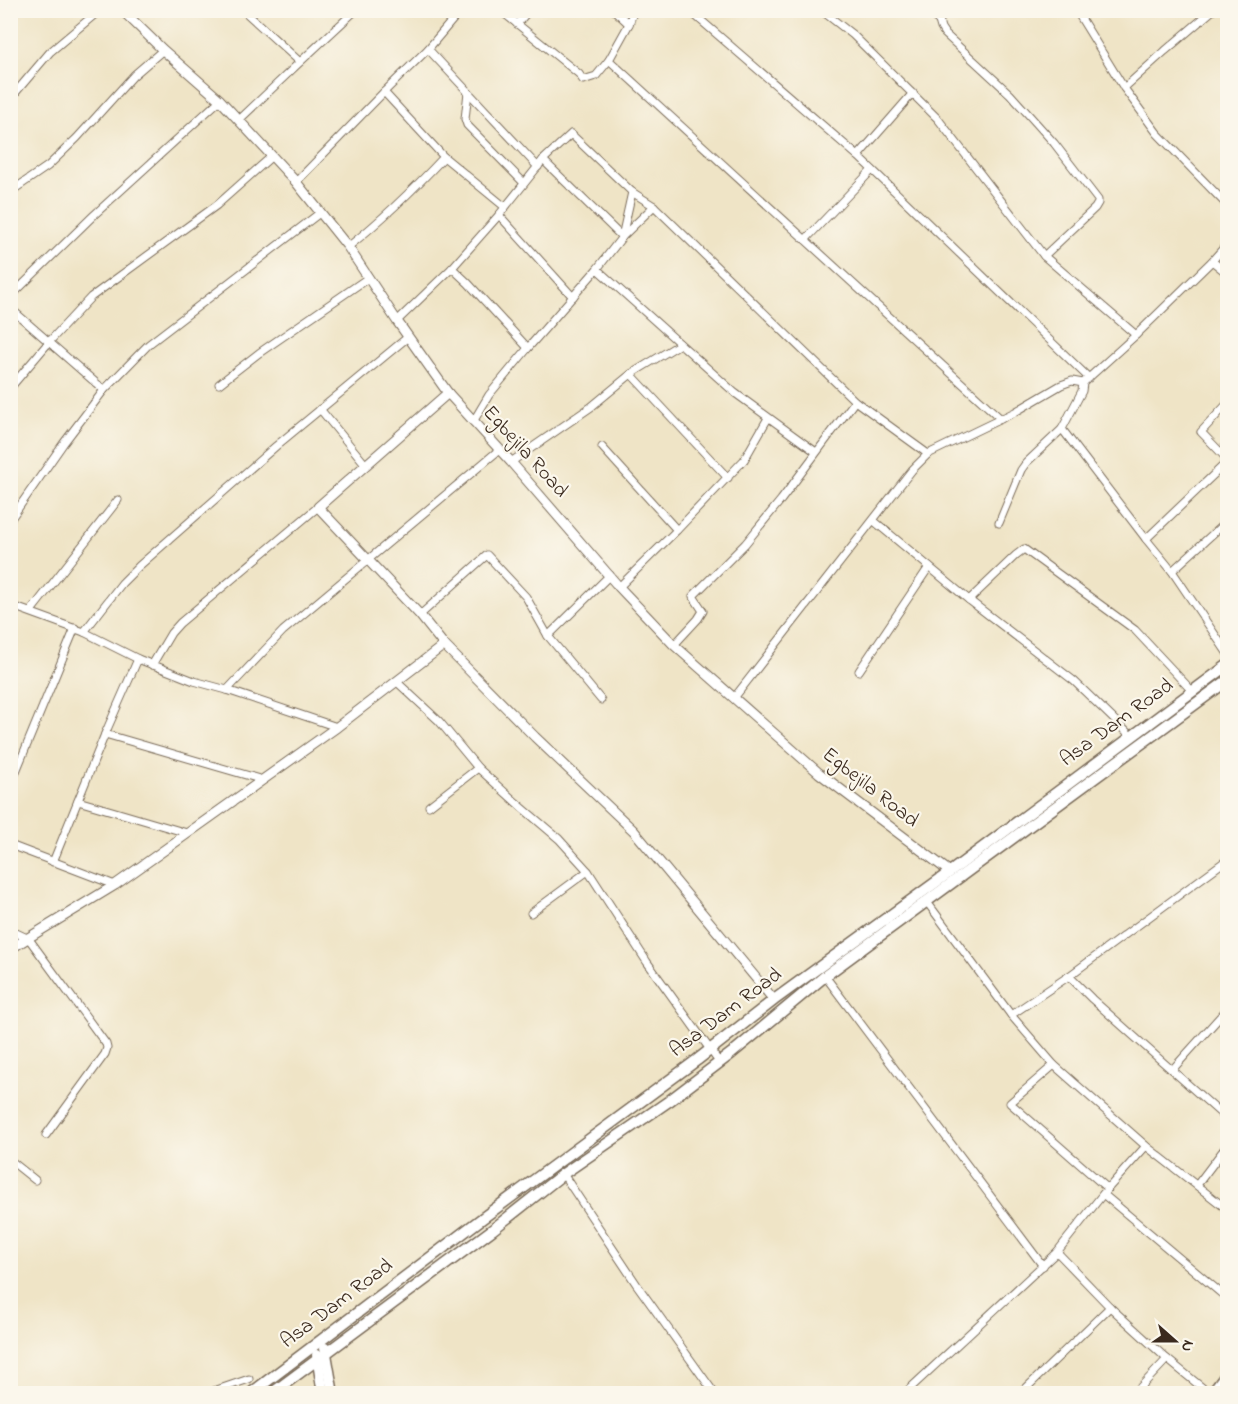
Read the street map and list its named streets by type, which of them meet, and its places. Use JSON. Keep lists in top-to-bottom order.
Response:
{
  "streets": {
    "main road": ["Asa Dam Road"],
    "street": ["Egbejila Road"]
  },
  "crossings": [
    ["Egbejila Road", "Asa Dam Road"]
  ],
  "north": "right"
}
